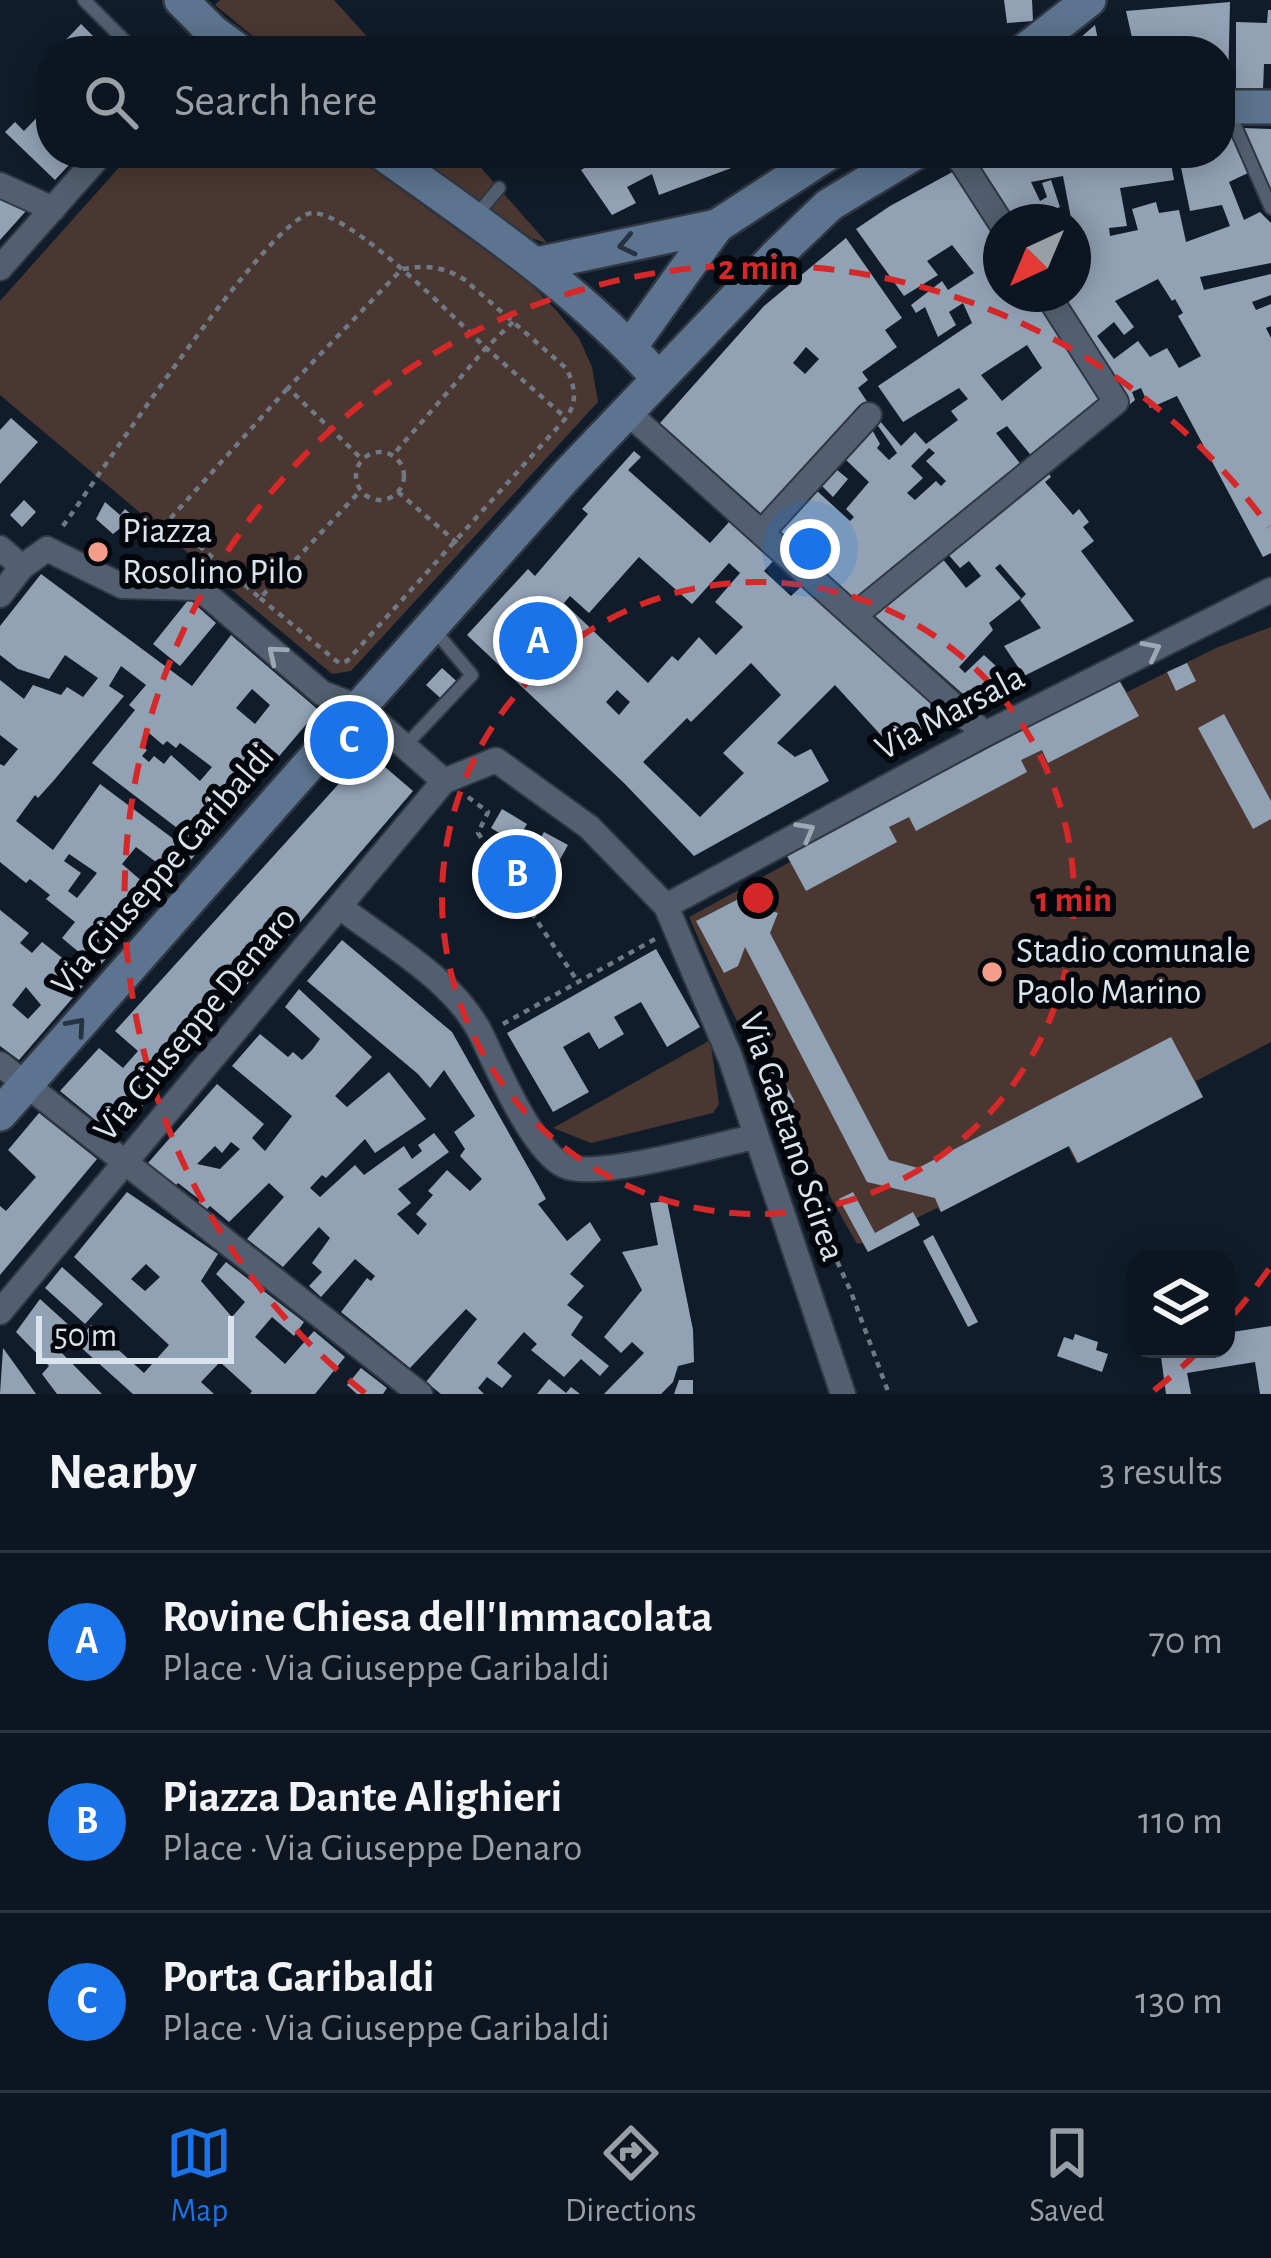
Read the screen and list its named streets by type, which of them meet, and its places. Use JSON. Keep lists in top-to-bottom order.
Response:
{
  "streets": {
    "main road": ["Via Giuseppe Garibaldi"],
    "street": ["Via Marsala", "Via Giuseppe Denaro", "Via Gaetano Scirea"]
  },
  "crossings": [
    ["Via Marsala", "Via Gaetano Scirea"]
  ],
  "one_way": ["Via Marsala", "Via Giuseppe Garibaldi"],
  "places": ["Piazza Rosolino Pilo", "Stadio comunale Paolo Marino"],
  "scale_bar": "50 m",
  "north": "bottom left",
  "page": {
    "search": "Search here",
    "pins": ["A", "C", "B"],
    "scale": "50 m",
    "heading": ["Nearby", "3 results"],
    "list": [
      {
        "mark": "A",
        "name": "Rovine Chiesa dell'Immacolata",
        "note": "Place · Via Giuseppe Garibaldi",
        "value": "70 m"
      },
      {
        "mark": "B",
        "name": "Piazza Dante Alighieri",
        "note": "Place · Via Giuseppe Denaro",
        "value": "110 m"
      },
      {
        "mark": "C",
        "name": "Porta Garibaldi",
        "note": "Place · Via Giuseppe Garibaldi",
        "value": "130 m"
      }
    ],
    "nav": ["Map", "Directions", "Saved"]
  },
  "rings": ["2 min", "1 min"]
}
